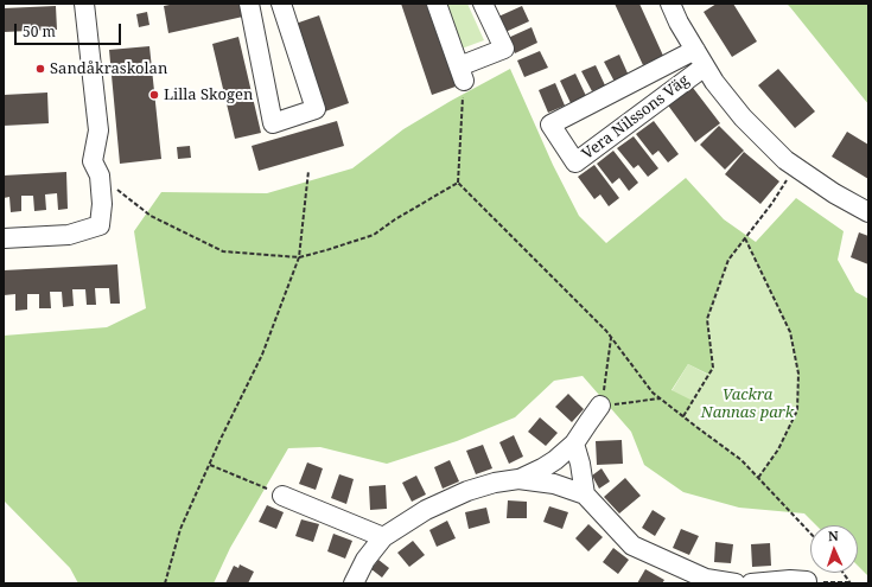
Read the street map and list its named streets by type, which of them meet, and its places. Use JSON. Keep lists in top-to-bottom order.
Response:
{
  "streets": {
    "street": ["Vera Nilssons Väg"]
  },
  "parks": ["Vackra Nannas park"],
  "places": ["Sandåkraskolan", "Lilla Skogen"],
  "scale_bar": "50 m",
  "north": "top"
}
